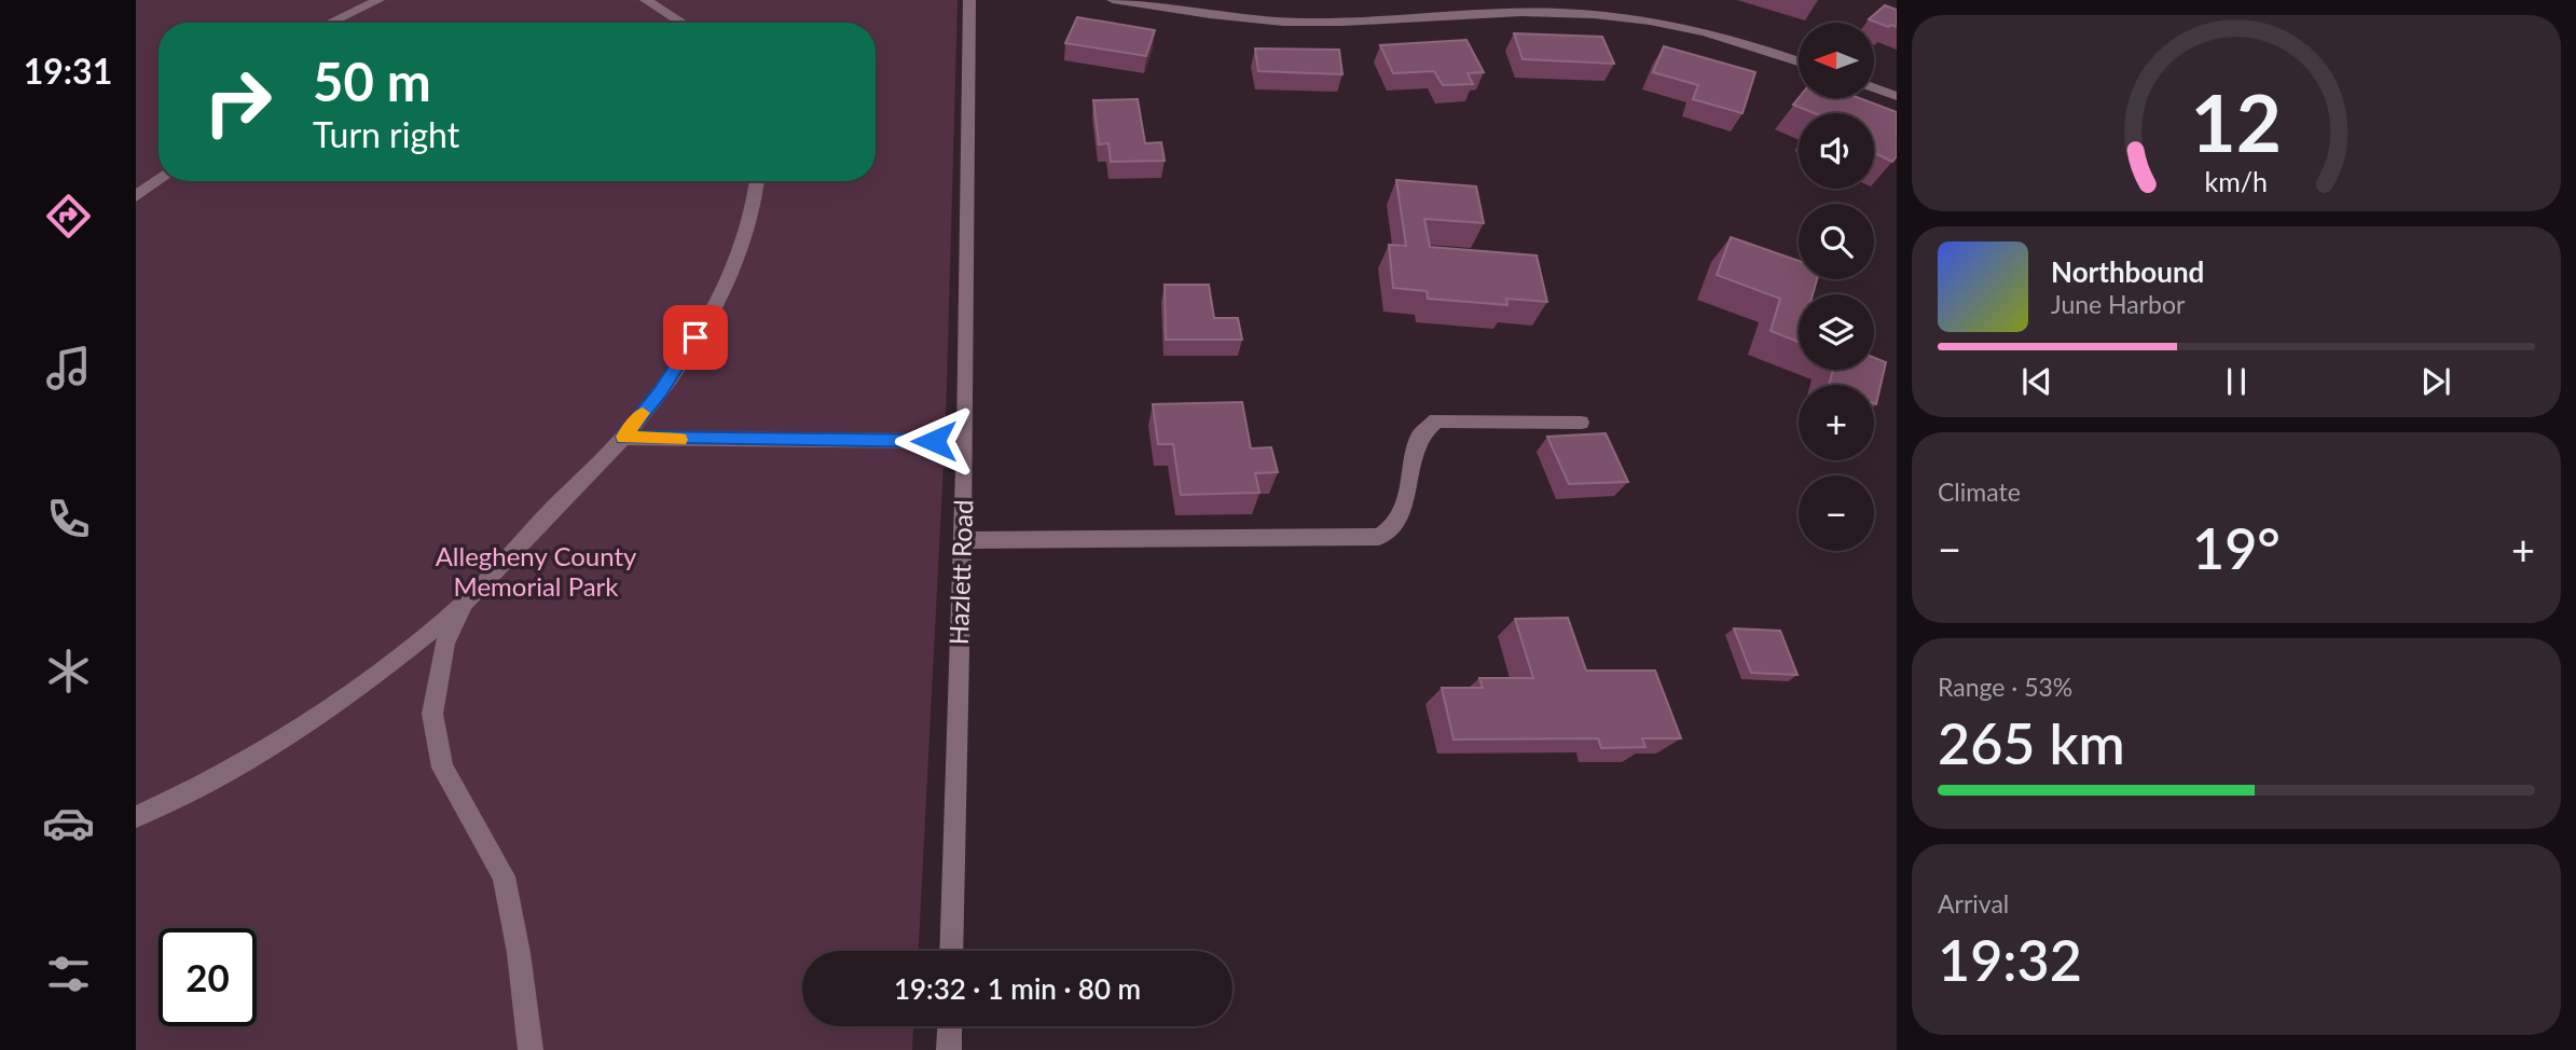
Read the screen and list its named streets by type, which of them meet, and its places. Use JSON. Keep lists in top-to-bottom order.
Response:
{
  "streets": {
    "street": ["Hazlett Road"]
  },
  "parks": ["Allegheny County Memorial Park"],
  "north": "left",
  "page": {
    "tabs": "19:31",
    "map_buttons": ["+", "−"],
    "turn": ["50 m", "Turn right"],
    "song": ["Northbound", "June Harbor"],
    "tile": [
      "Climate",
      ["Range · 53%", "265 km"],
      ["Arrival", "19:32"]
    ],
    "heat": ["−", "19°", "+"],
    "limit": "20",
    "trip": "19:32 · 1 min · 80 m",
    "gauge": ["12", "km/h"]
  }
}
